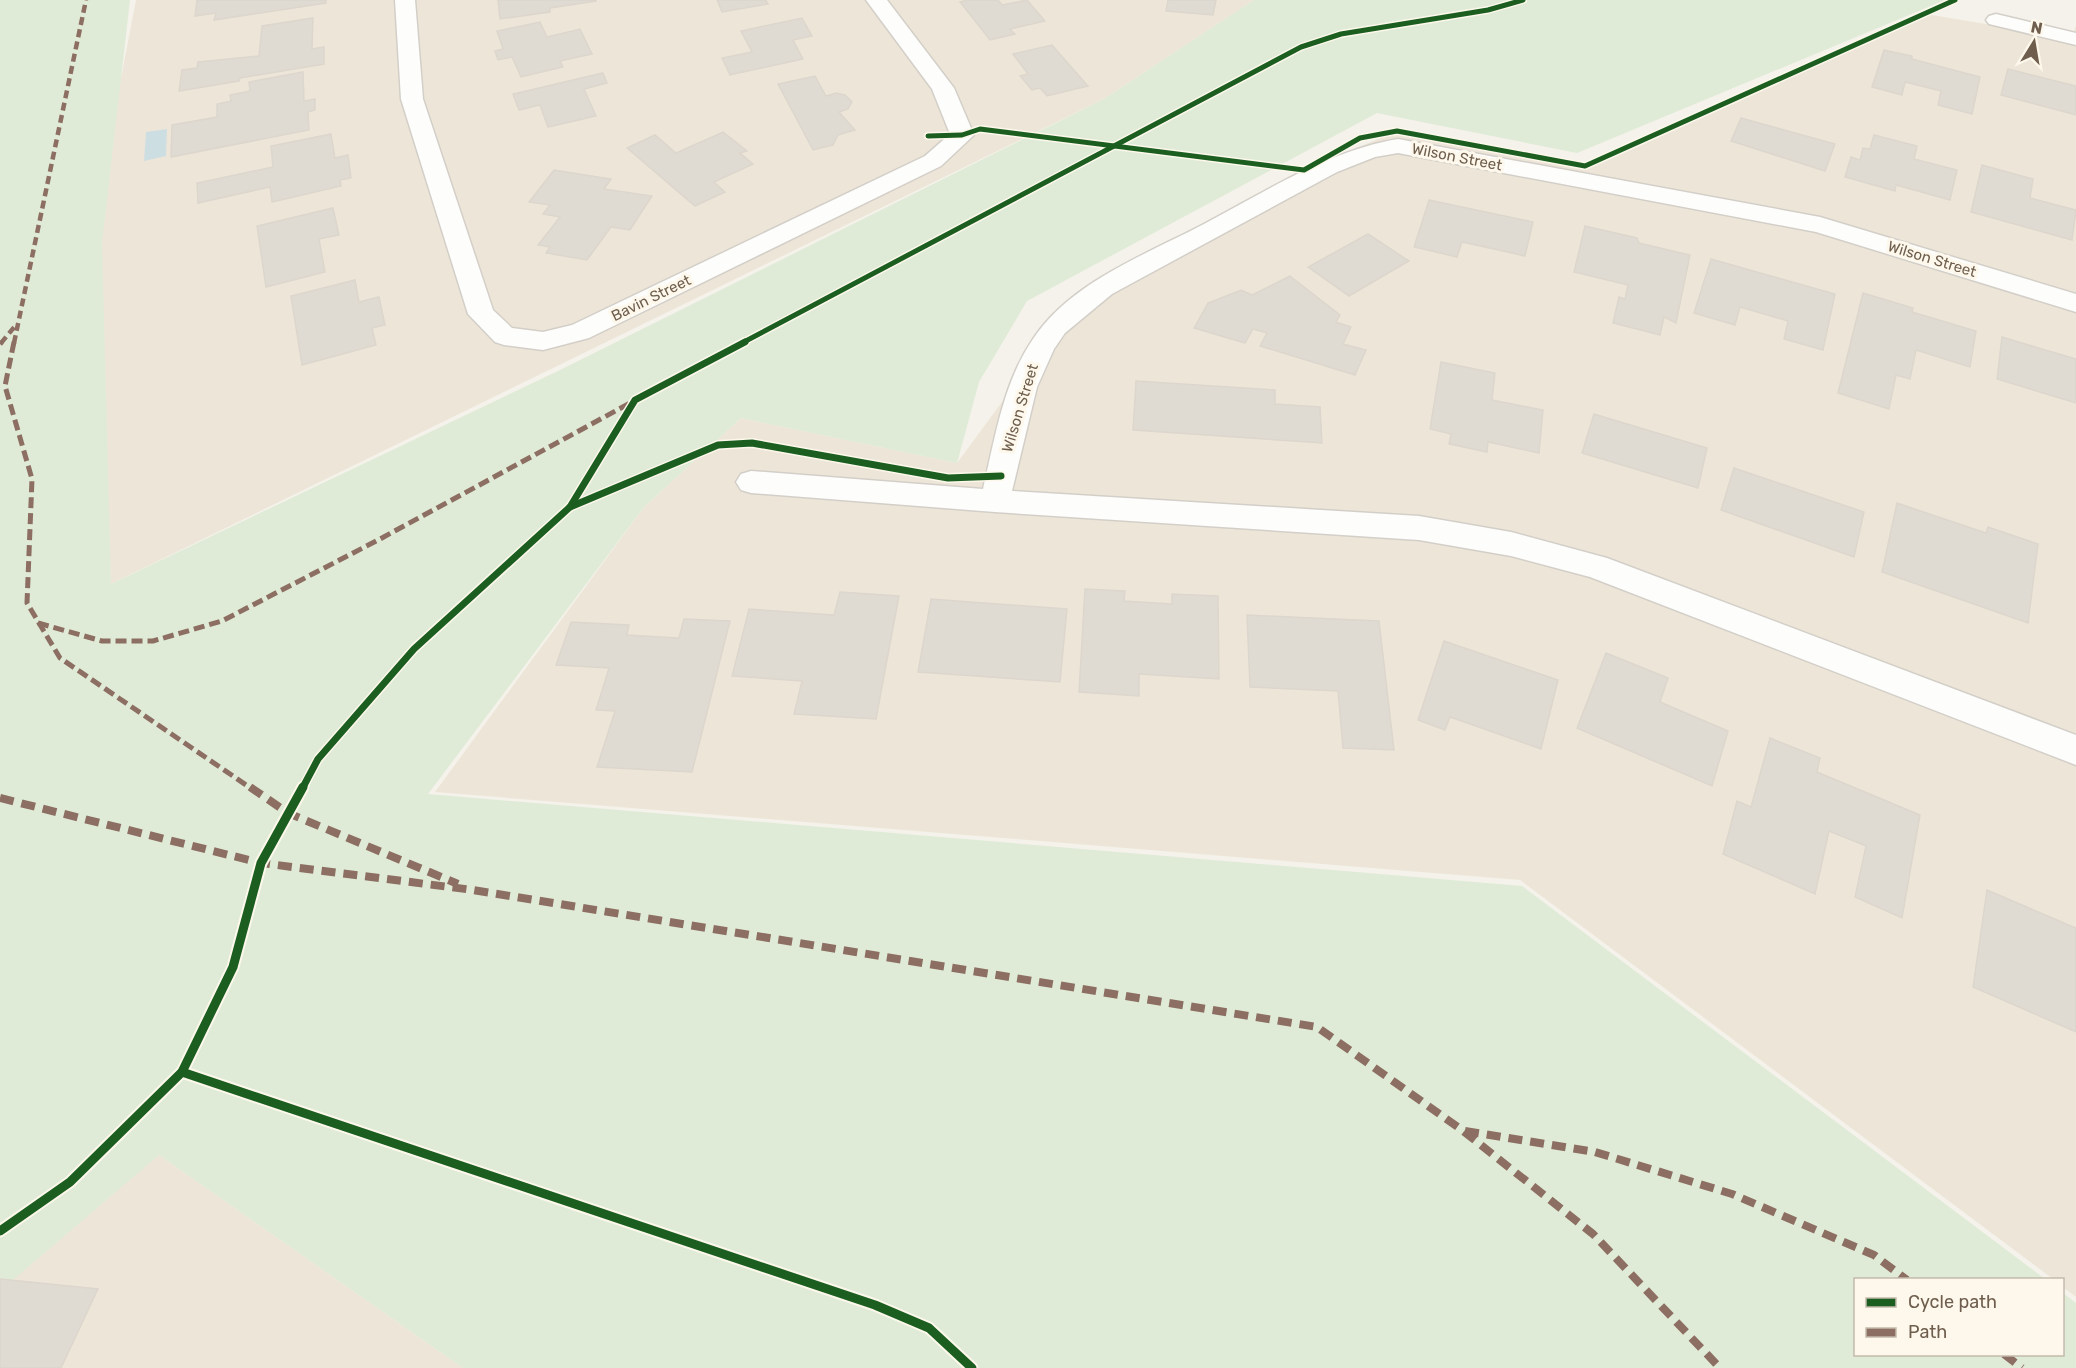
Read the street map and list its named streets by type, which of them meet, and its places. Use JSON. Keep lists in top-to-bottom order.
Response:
{
  "streets": {
    "street": ["Wilson Street", "Bavin Street"]
  },
  "legend": ["Cycle path", "Path"],
  "north": "top"
}
